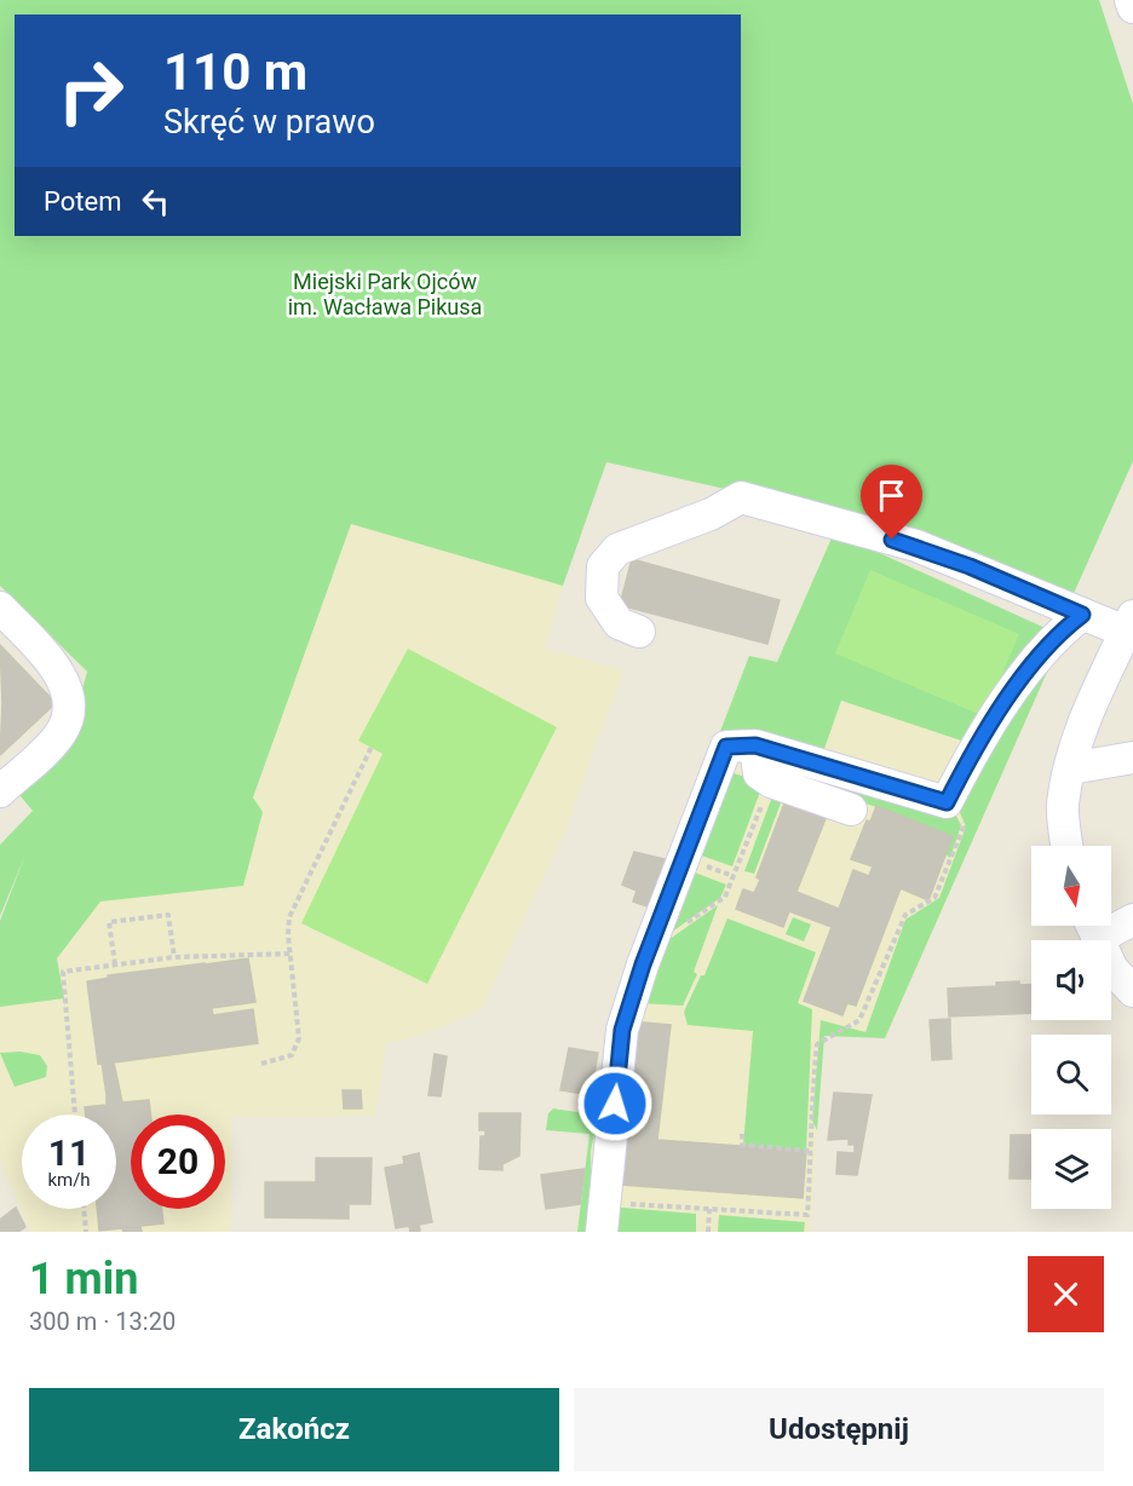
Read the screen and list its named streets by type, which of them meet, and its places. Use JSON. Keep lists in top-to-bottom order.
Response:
{
  "parks": ["Miejski Park Ojców im. Wacława Pikusa"],
  "north": "bottom",
  "page": {
    "turn": ["110 m", "Skręć w prawo"],
    "then": "Potem",
    "speed": "11 km/h",
    "limit": "20",
    "heading": ["1 min", "300 m · 13:20"],
    "buttons": ["Zakończ", "Udostępnij"]
  }
}
